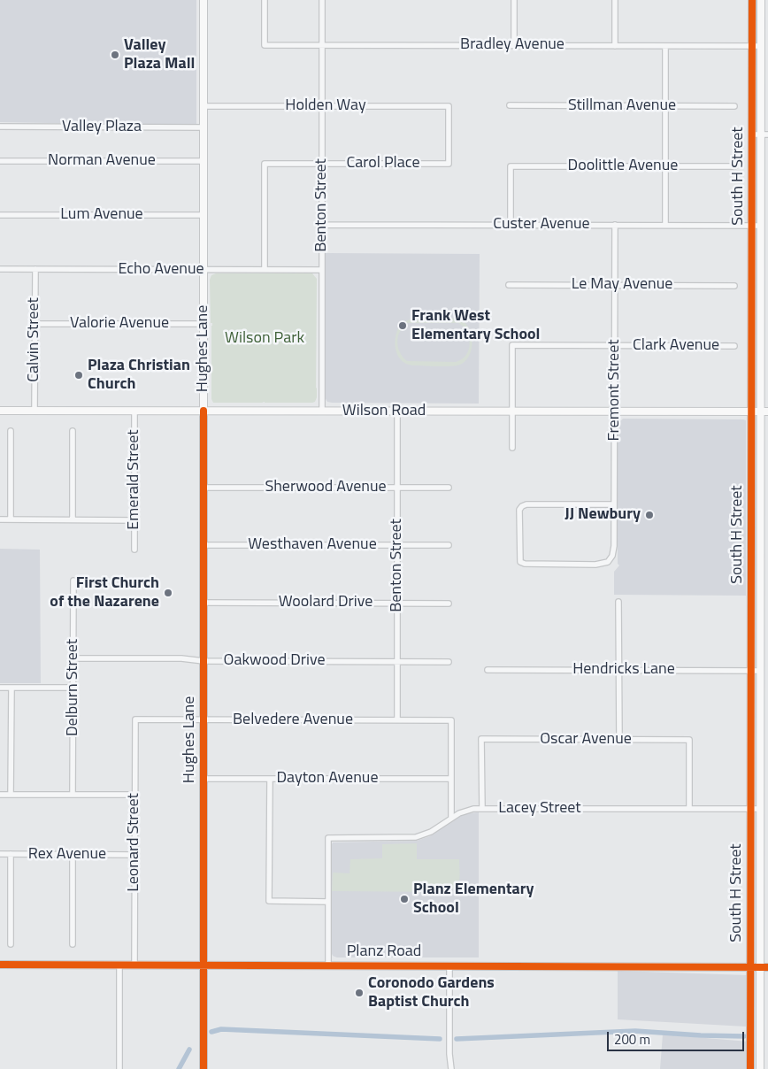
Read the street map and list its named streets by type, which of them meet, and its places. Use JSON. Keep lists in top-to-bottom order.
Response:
{
  "streets": {
    "street": [
      "Bradley Avenue",
      "Holden Way",
      "Stillman Avenue",
      "Valley Plaza",
      "Norman Avenue",
      "Carol Place",
      "Doolittle Avenue",
      "South H Street",
      "Benton Street",
      "Lum Avenue",
      "Custer Avenue",
      "Echo Avenue",
      "Le May Avenue",
      "Valorie Avenue",
      "Calvin Street",
      "Clark Avenue",
      "Hughes Lane",
      "Fremont Street",
      "Wilson Road",
      "Emerald Street",
      "Sherwood Avenue",
      "Westhaven Avenue",
      "Woolard Drive",
      "Oakwood Drive",
      "Hendricks Lane",
      "Delburn Street",
      "Belvedere Avenue",
      "Oscar Avenue",
      "Dayton Avenue",
      "Lacey Street",
      "Leonard Street",
      "Rex Avenue",
      "Planz Road"
    ]
  },
  "crossings": [
    ["Bradley Avenue", "South H Street"],
    ["Bradley Avenue", "Benton Street"],
    ["Holden Way", "Carol Place"],
    ["Holden Way", "Benton Street"],
    ["Holden Way", "Hughes Lane"],
    ["Valley Plaza", "Hughes Lane"],
    ["Norman Avenue", "Hughes Lane"],
    ["Carol Place", "Benton Street"],
    ["Carol Place", "Echo Avenue"],
    ["Doolittle Avenue", "Custer Avenue"],
    ["South H Street", "Custer Avenue"],
    ["South H Street", "Wilson Road"],
    ["South H Street", "Hendricks Lane"],
    ["South H Street", "Lacey Street"],
    ["South H Street", "Planz Road"],
    ["Benton Street", "Custer Avenue"],
    ["Benton Street", "Echo Avenue"],
    ["Benton Street", "Wilson Road"],
    ["Benton Street", "Sherwood Avenue"],
    ["Benton Street", "Westhaven Avenue"],
    ["Benton Street", "Woolard Drive"],
    ["Benton Street", "Oakwood Drive"],
    ["Benton Street", "Belvedere Avenue"],
    ["Lum Avenue", "Hughes Lane"],
    ["Custer Avenue", "Fremont Street"],
    ["Echo Avenue", "Calvin Street"],
    ["Echo Avenue", "Hughes Lane"],
    ["Le May Avenue", "Fremont Street"],
    ["Valorie Avenue", "Calvin Street"],
    ["Valorie Avenue", "Hughes Lane"],
    ["Calvin Street", "Wilson Road"],
    ["Clark Avenue", "Fremont Street"],
    ["Clark Avenue", "Wilson Road"],
    ["Hughes Lane", "Wilson Road"],
    ["Hughes Lane", "Sherwood Avenue"],
    ["Hughes Lane", "Westhaven Avenue"],
    ["Hughes Lane", "Woolard Drive"],
    ["Hughes Lane", "Oakwood Drive"],
    ["Hughes Lane", "Belvedere Avenue"],
    ["Hughes Lane", "Dayton Avenue"],
    ["Hughes Lane", "Planz Road"],
    ["Fremont Street", "Wilson Road"],
    ["Wilson Road", "Emerald Street"],
    ["Oakwood Drive", "Delburn Street"],
    ["Belvedere Avenue", "Dayton Avenue"],
    ["Belvedere Avenue", "Leonard Street"],
    ["Oscar Avenue", "Lacey Street"],
    ["Leonard Street", "Rex Avenue"],
    ["Leonard Street", "Planz Road"]
  ],
  "parks": ["Wilson Park"],
  "places": [
    "Valley Plaza Mall",
    "Frank West Elementary School",
    "Plaza Christian Church",
    "JJ Newbury",
    "First Church of the Nazarene",
    "Planz Elementary School",
    "Coronodo Gardens Baptist Church"
  ],
  "scale_bar": "200 m"
}
